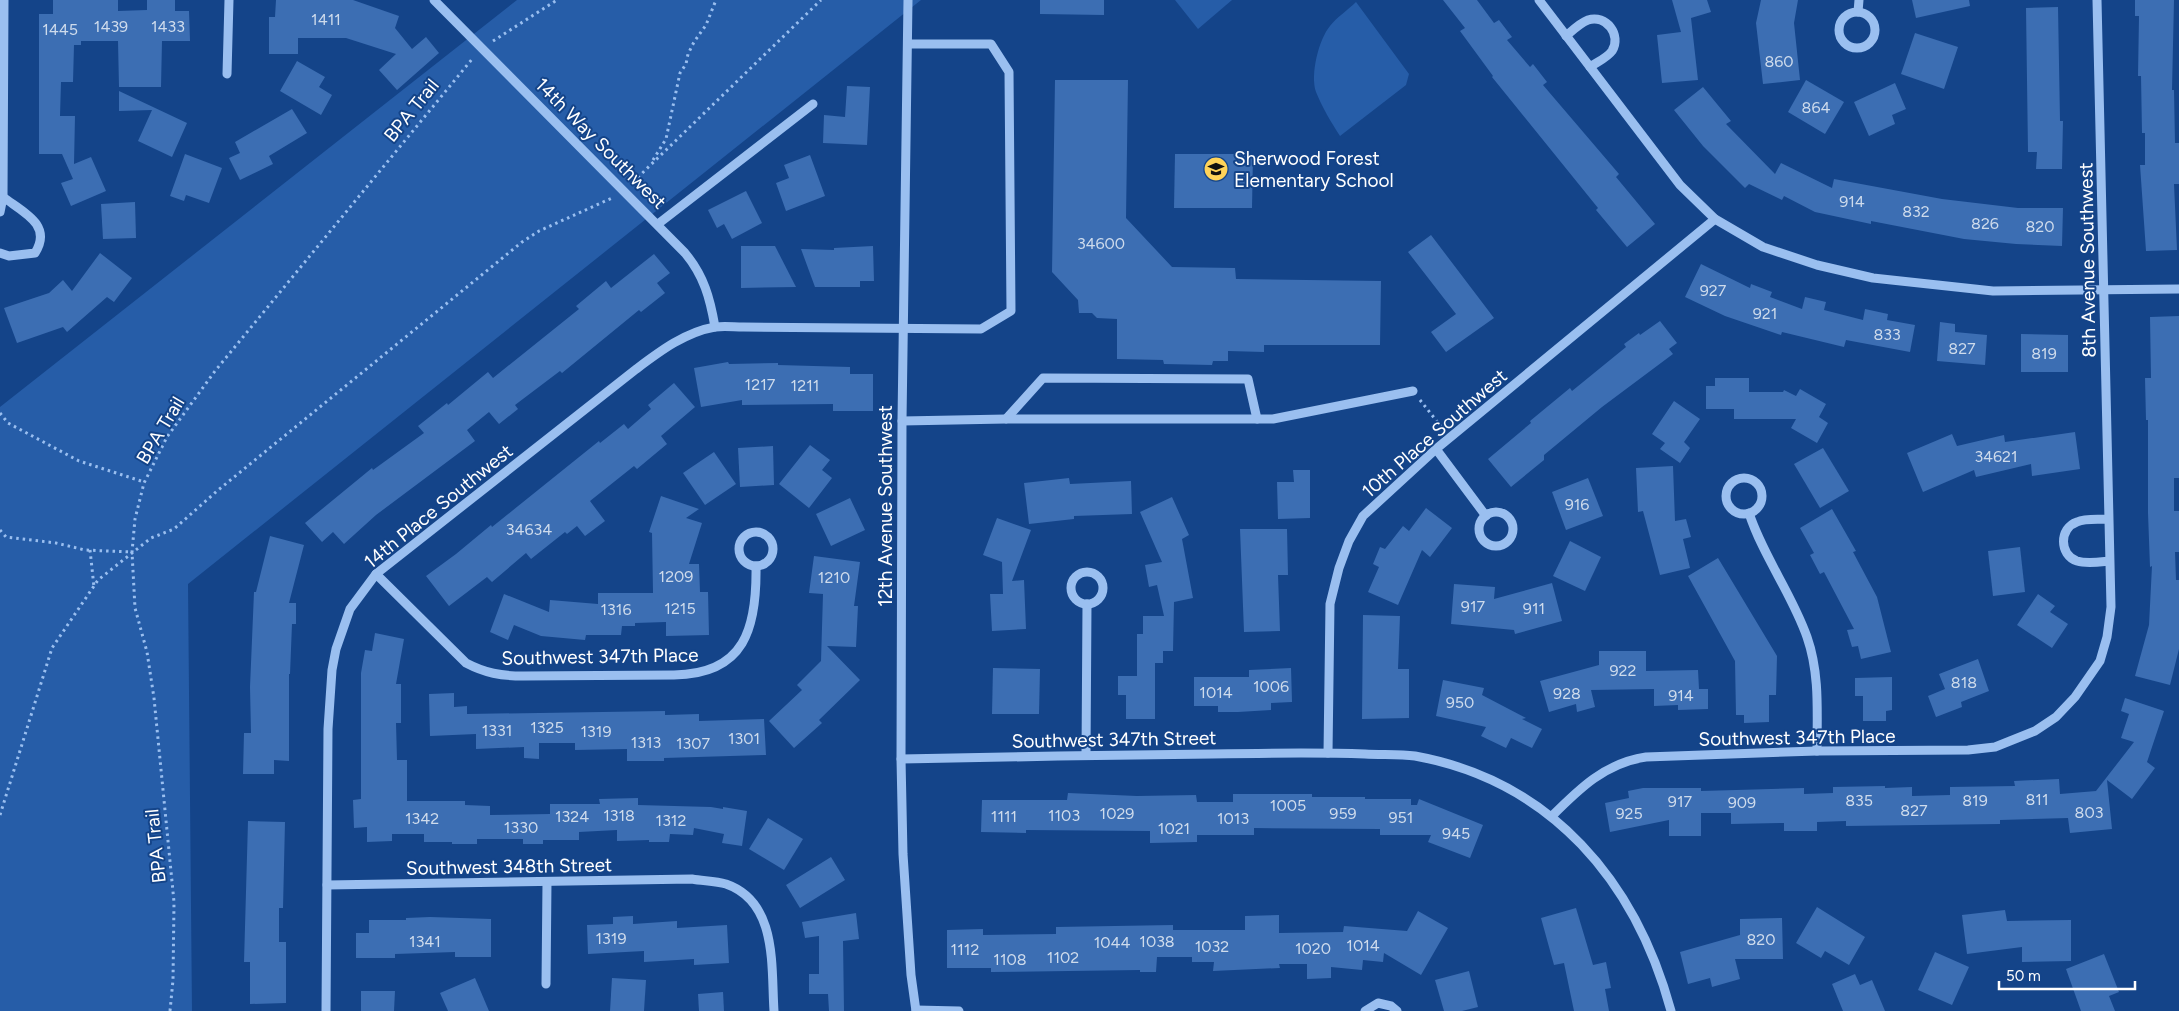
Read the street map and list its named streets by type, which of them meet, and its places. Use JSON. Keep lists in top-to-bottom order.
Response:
{
  "streets": {
    "street": [
      "14th Way Southwest",
      "8th Avenue Southwest",
      "10th Place Southwest",
      "14th Place Southwest",
      "12th Avenue Southwest",
      "Southwest 347th Place",
      "Southwest 347th Street",
      "Southwest 348th Street"
    ],
    "path": ["BPA Trail"]
  },
  "crossings": [
    ["BPA Trail", "14th Way Southwest"],
    ["14th Way Southwest", "14th Place Southwest"],
    ["8th Avenue Southwest", "Southwest 347th Place"],
    ["10th Place Southwest", "Southwest 347th Street"],
    ["14th Place Southwest", "12th Avenue Southwest"],
    ["14th Place Southwest", "Southwest 347th Place"],
    ["14th Place Southwest", "Southwest 348th Street"],
    ["12th Avenue Southwest", "Southwest 347th Street"],
    ["Southwest 347th Place", "Southwest 347th Street"]
  ],
  "places": {
    "school or university": ["Sherwood Forest Elementary School"]
  },
  "house_numbers": [
    "1411",
    "1439",
    "1433",
    "1445",
    "860",
    "864",
    "914",
    "832",
    "826",
    "820",
    "34600",
    "927",
    "921",
    "833",
    "827",
    "819",
    "1217",
    "1211",
    "34621",
    "916",
    "34634",
    "1209",
    "1210",
    "917",
    "1215",
    "911",
    "1316",
    "922",
    "818",
    "1006",
    "1014",
    "928",
    "914",
    "950",
    "1325",
    "1331",
    "1319",
    "1301",
    "1313",
    "1307",
    "811",
    "835",
    "819",
    "917",
    "909",
    "1005",
    "827",
    "803",
    "1029",
    "959",
    "925",
    "1318",
    "1103",
    "1324",
    "1111",
    "951",
    "1342",
    "1013",
    "1312",
    "1330",
    "1021",
    "945",
    "1319",
    "820",
    "1341",
    "1038",
    "1044",
    "1014",
    "1032",
    "1020",
    "1112",
    "1102",
    "1108"
  ],
  "scale_bar": "50 m"
}
